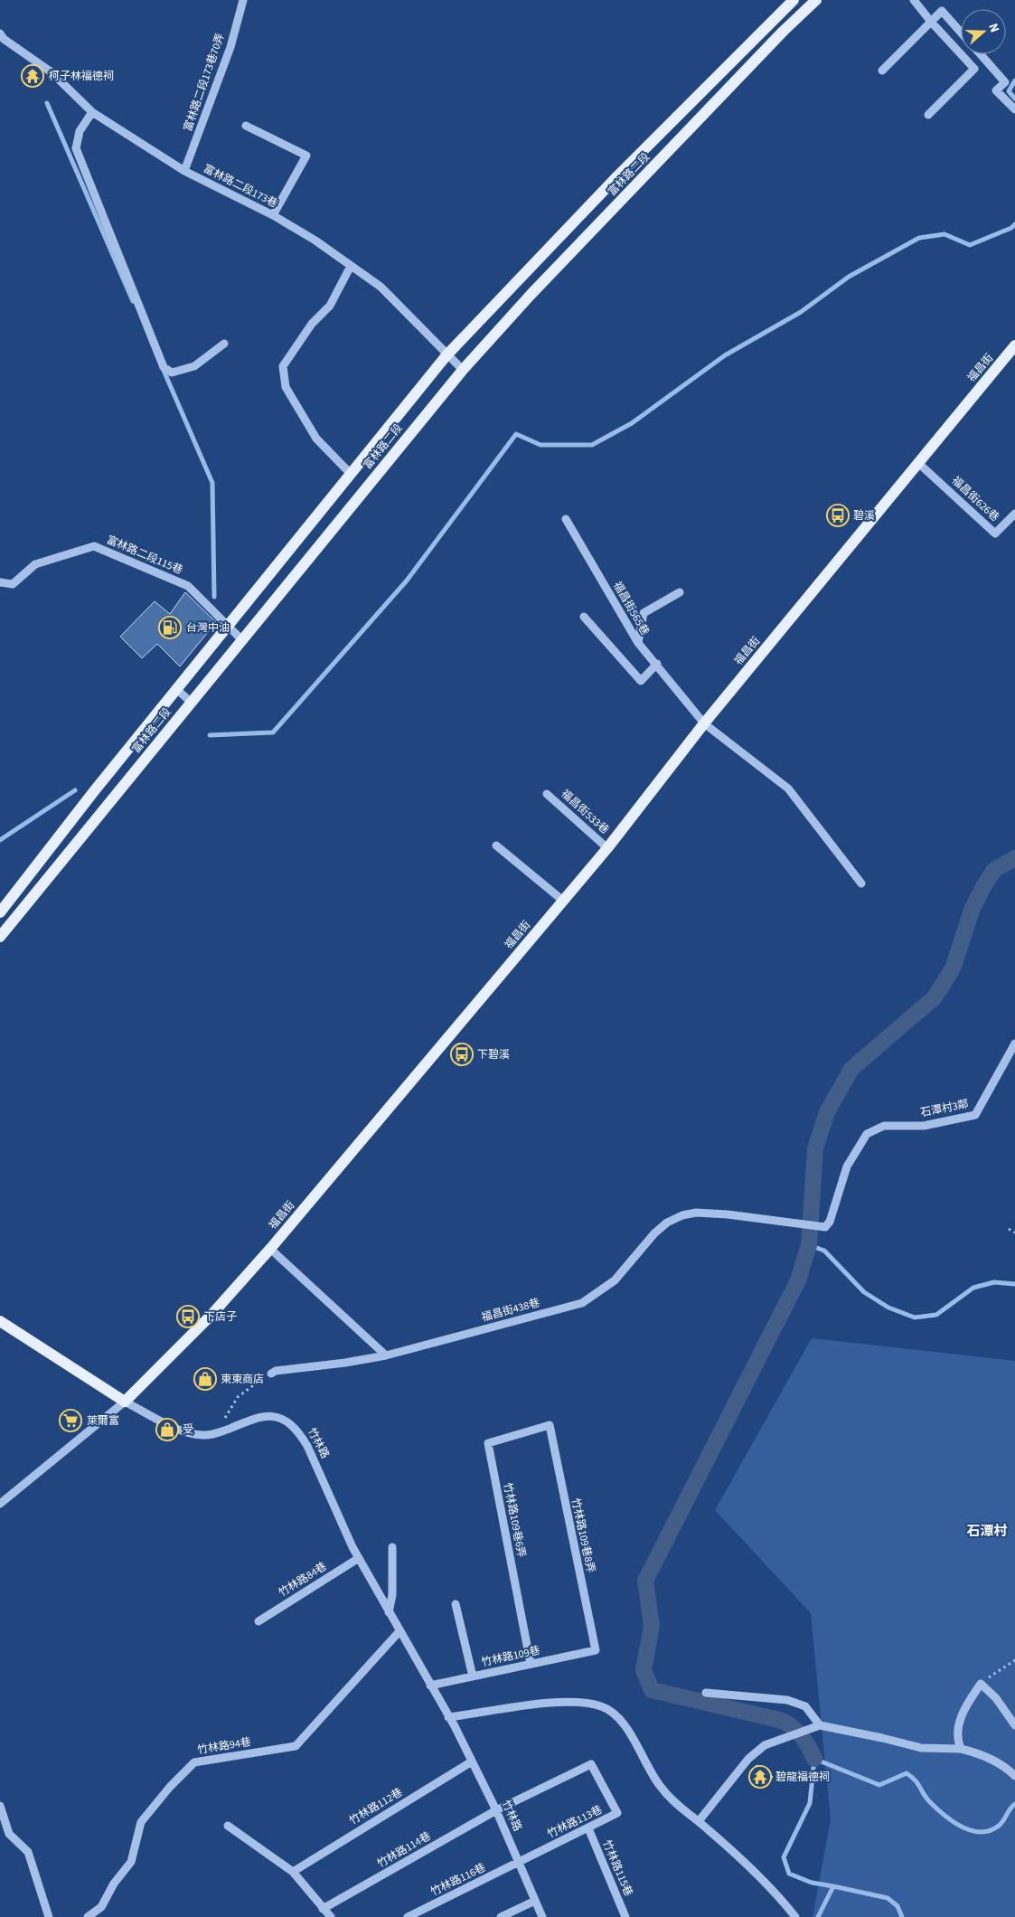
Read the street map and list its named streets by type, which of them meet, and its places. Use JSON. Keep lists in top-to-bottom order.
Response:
{
  "streets": {
    "main road": ["富林路二段", "福昌街", "竹林路"],
    "street": [
      "富林路二段173巷70弄",
      "富林路二段173巷",
      "福昌街626巷",
      "富林路二段115巷",
      "福昌街565巷",
      "福昌街533巷",
      "石潭村3鄰",
      "福昌街438巷",
      "竹林路109巷6弄",
      "竹林路109巷8弄",
      "竹林路84巷",
      "竹林路109巷",
      "竹林路94巷",
      "竹林路112巷",
      "竹林路113巷",
      "竹林路114巷",
      "竹林路115巷",
      "竹林路116巷"
    ]
  },
  "crossings": [
    ["富林路二段173巷70弄", "富林路二段173巷"],
    ["富林路二段", "富林路二段173巷"],
    ["富林路二段", "富林路二段115巷"],
    ["福昌街", "福昌街626巷"],
    ["福昌街", "福昌街565巷"],
    ["福昌街", "福昌街533巷"],
    ["福昌街", "竹林路"],
    ["石潭村3鄰", "福昌街438巷"],
    ["竹林路", "竹林路84巷"],
    ["竹林路", "竹林路109巷"],
    ["竹林路", "竹林路94巷"],
    ["竹林路", "竹林路112巷"],
    ["竹林路", "竹林路113巷"],
    ["竹林路", "竹林路114巷"],
    ["竹林路", "竹林路116巷"],
    ["竹林路109巷6弄", "竹林路109巷8弄"],
    ["竹林路109巷6弄", "竹林路109巷"],
    ["竹林路109巷8弄", "竹林路109巷"],
    ["竹林路113巷", "竹林路114巷"],
    ["竹林路113巷", "竹林路115巷"],
    ["竹林路113巷", "竹林路116巷"]
  ],
  "districts": ["石潭村"],
  "places": {
    "temple": ["柯子林福德祠", "碧龍福德祠"],
    "bus stop": ["碧溪", "下碧溪", "下店子"],
    "fuel station": ["台灣中油"],
    "shop": ["東東商店", "受"],
    "supermarket": ["萊爾富"]
  },
  "north": "right"
}
